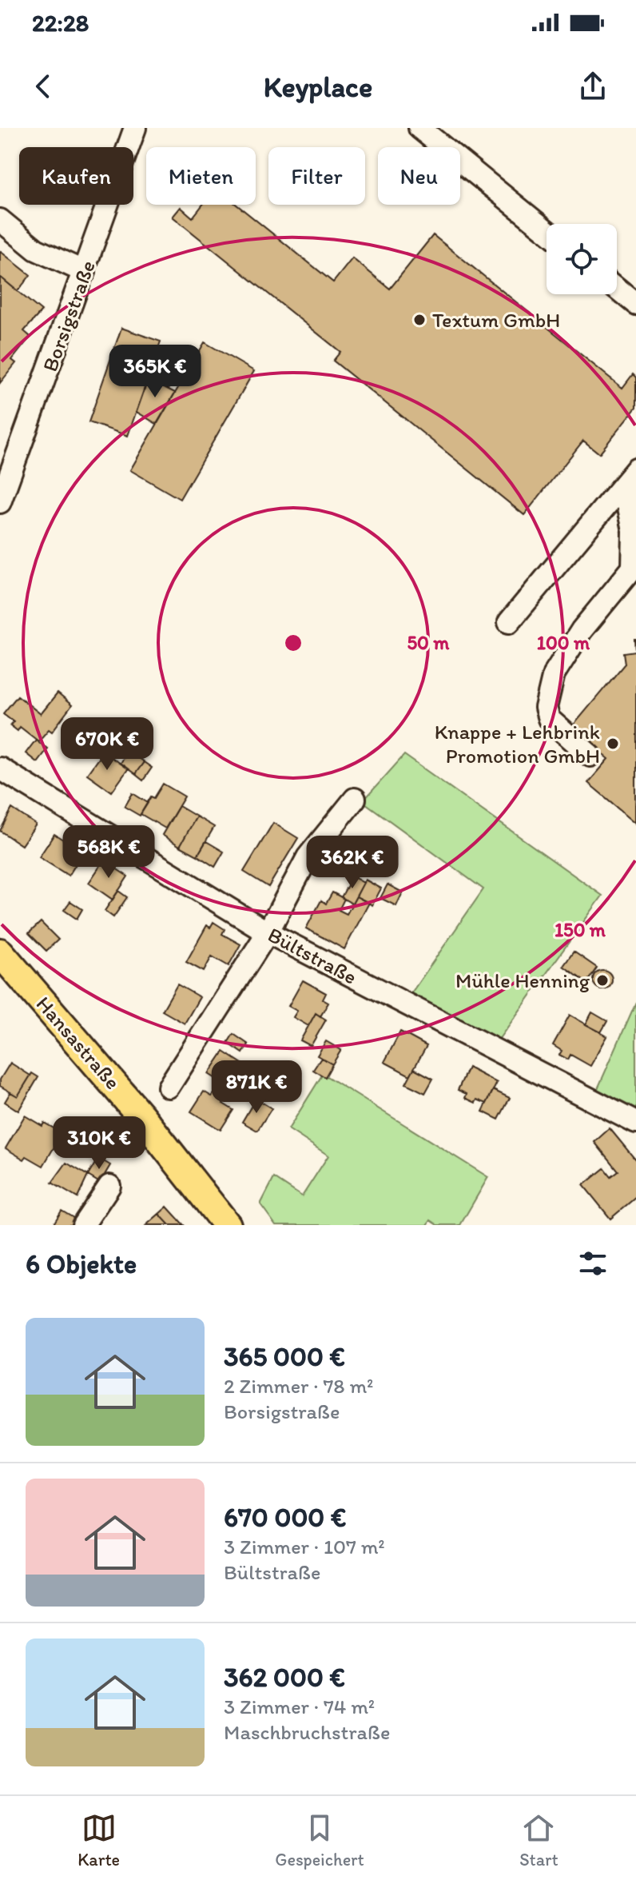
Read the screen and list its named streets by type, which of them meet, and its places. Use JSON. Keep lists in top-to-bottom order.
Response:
{
  "streets": {
    "main road": ["Hansastraße"],
    "street": ["Borsigstraße", "Bültstraße"]
  },
  "places": ["Textum GmbH", "Knappe + Lehbrink Promotion GmbH", "Mühle Henning"],
  "page": {
    "status": "22:28",
    "header": "Keyplace",
    "chip": [
      "Kaufen",
      "Mieten",
      "Filter",
      "Neu"
    ],
    "price": [
      "365K €",
      "670K €",
      "568K €",
      "362K €",
      "871K €",
      "310K €"
    ],
    "heading": "6 Objekte",
    "list": [
      {
        "name": "365 000 €",
        "note": "2 Zimmer · 78 m² · Borsigstraße"
      },
      {
        "name": "670 000 €",
        "note": "3 Zimmer · 107 m² · Bültstraße"
      },
      {
        "name": "362 000 €",
        "note": "3 Zimmer · 74 m² · Maschbruchstraße"
      }
    ],
    "tabs": ["Karte", "Gespeichert", "Start"]
  },
  "rings": ["50 m", "100 m", "150 m"]
}
